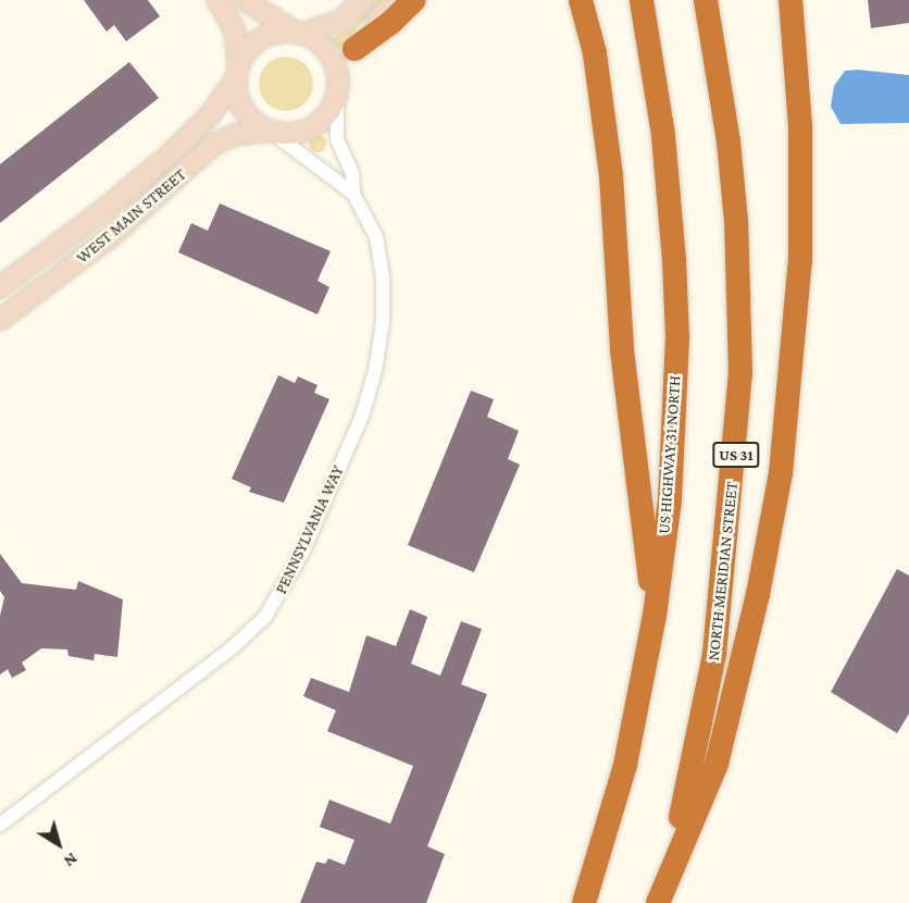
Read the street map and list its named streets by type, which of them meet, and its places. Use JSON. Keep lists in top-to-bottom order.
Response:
{
  "streets": {
    "highway": ["US HIGHWAY 31 NORTH", "US 31", "NORTH MERIDIAN STREET"],
    "main road": ["WEST MAIN STREET"],
    "street": ["PENNSYLVANIA WAY"]
  },
  "crossings": [
    ["WEST MAIN STREET", "PENNSYLVANIA WAY"]
  ],
  "north": "bottom right"
}
